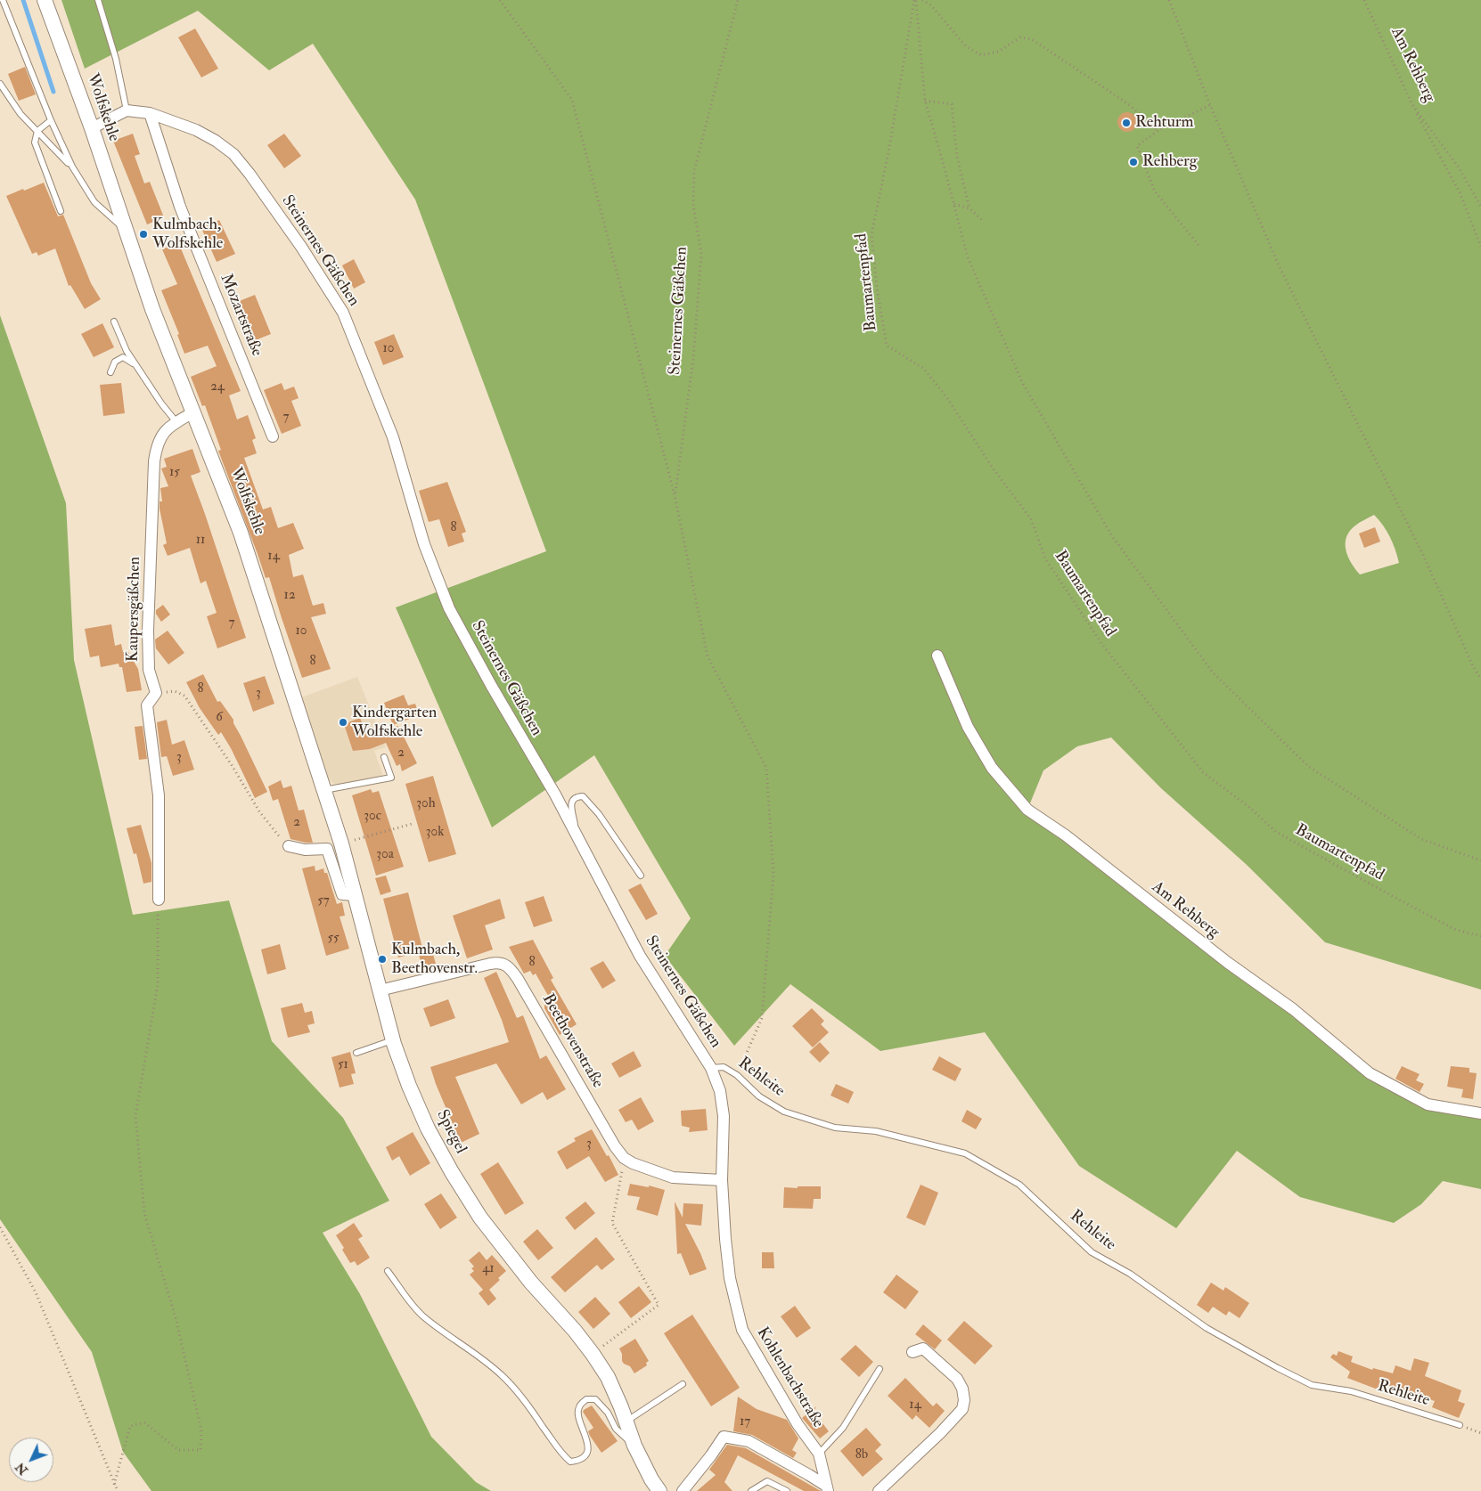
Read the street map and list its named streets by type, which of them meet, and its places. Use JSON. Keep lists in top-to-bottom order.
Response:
{
  "streets": {
    "street": [
      "Am Rehberg",
      "Wolfskehle",
      "Steinernes Gäßchen",
      "Mozartstraße",
      "Kaupersgäßchen",
      "Beethovenstraße",
      "Spiegel",
      "Kohlenbachstraße"
    ],
    "lane": ["Rehleite"],
    "path": ["Baumartenpfad"]
  },
  "crossings": [
    ["Wolfskehle", "Kaupersgäßchen"],
    ["Wolfskehle", "Spiegel"],
    ["Steinernes Gäßchen", "Mozartstraße"],
    ["Steinernes Gäßchen", "Rehleite"],
    ["Steinernes Gäßchen", "Kohlenbachstraße"],
    ["Beethovenstraße", "Spiegel"]
  ],
  "places": [
    "Rehturm",
    "Rehberg",
    "Kulmbach, Wolfskehle",
    "Kindergarten Wolfskehle",
    "Kulmbach, Beethovenstr."
  ],
  "house_numbers": [
    "10",
    "24",
    "7",
    "15",
    "8",
    "11",
    "14",
    "12",
    "7",
    "10",
    "8",
    "8",
    "3",
    "6",
    "2",
    "3",
    "30h",
    "30c",
    "2",
    "30k",
    "30a",
    "57",
    "55",
    "8",
    "51",
    "3",
    "41",
    "14",
    "17",
    "8b"
  ],
  "north": "bottom left"
}
